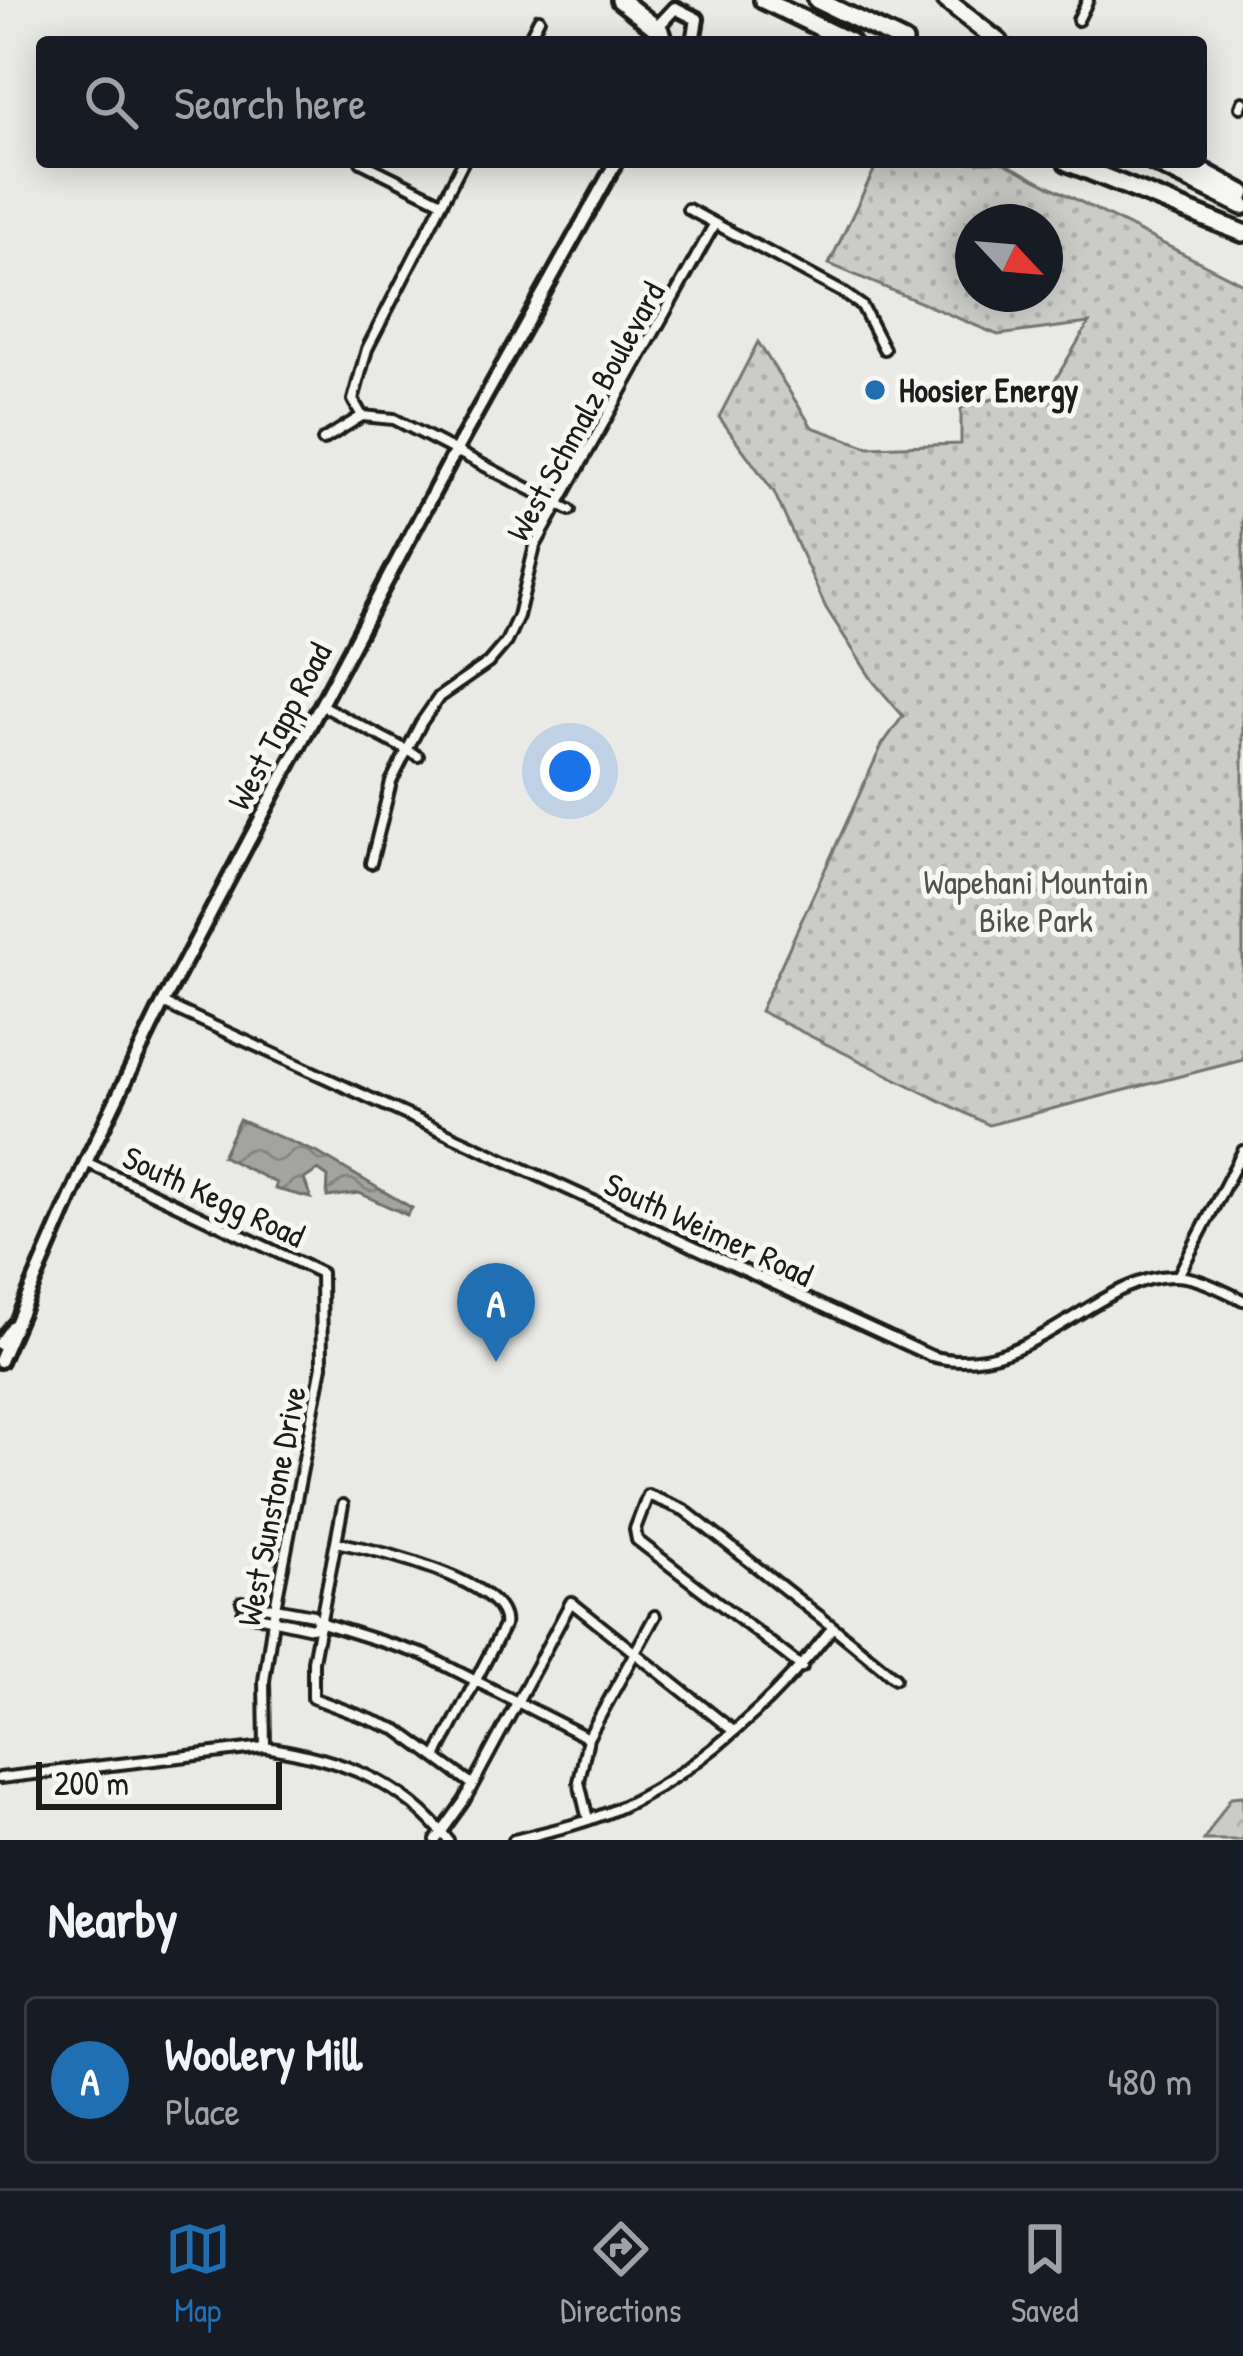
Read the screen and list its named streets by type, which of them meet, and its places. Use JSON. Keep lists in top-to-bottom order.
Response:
{
  "streets": {
    "main road": ["West Tapp Road"],
    "street": [
      "West Schmalz Boulevard",
      "South Kegg Road",
      "South Weimer Road",
      "West Sunstone Drive"
    ]
  },
  "crossings": [
    ["West Tapp Road", "South Kegg Road"],
    ["West Tapp Road", "South Weimer Road"],
    ["South Kegg Road", "West Sunstone Drive"]
  ],
  "parks": ["Wapehani Mountain Bike Park"],
  "places": ["Hoosier Energy"],
  "scale_bar": "200 m",
  "north": "bottom right",
  "page": {
    "search": "Search here",
    "pins": "A",
    "scale": "200 m",
    "heading": "Nearby",
    "list": [
      {
        "mark": "A",
        "name": "Woolery Mill",
        "note": "Place",
        "value": "480 m"
      }
    ],
    "nav": ["Map", "Directions", "Saved"]
  }
}
